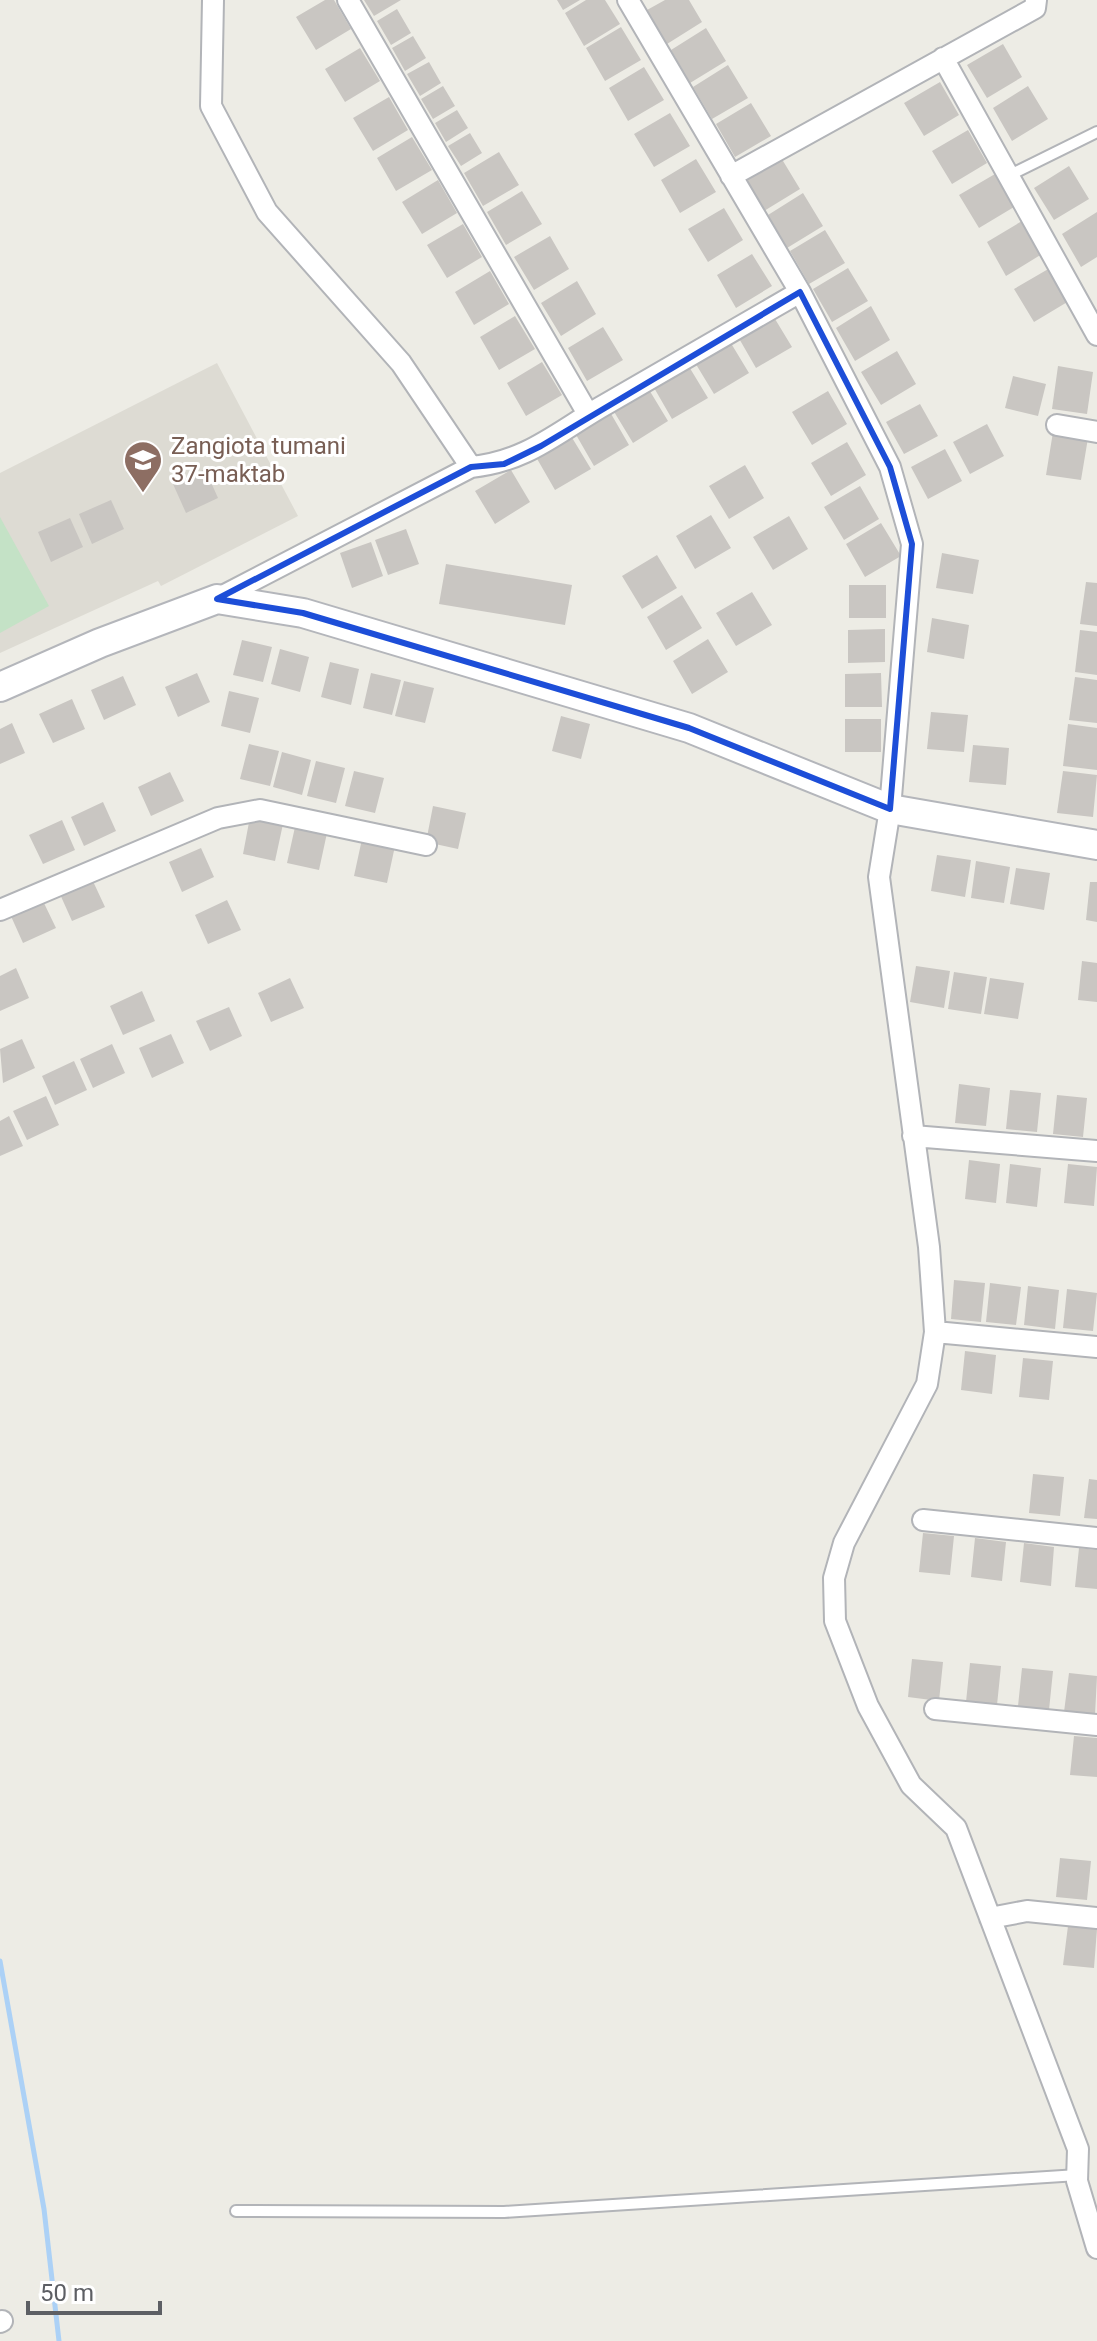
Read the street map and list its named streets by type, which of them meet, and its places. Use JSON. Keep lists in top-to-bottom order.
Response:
{
  "places": {
    "school or university": ["Zangiota tumani 37-maktab"]
  },
  "scale_bar": "50 m"
}
